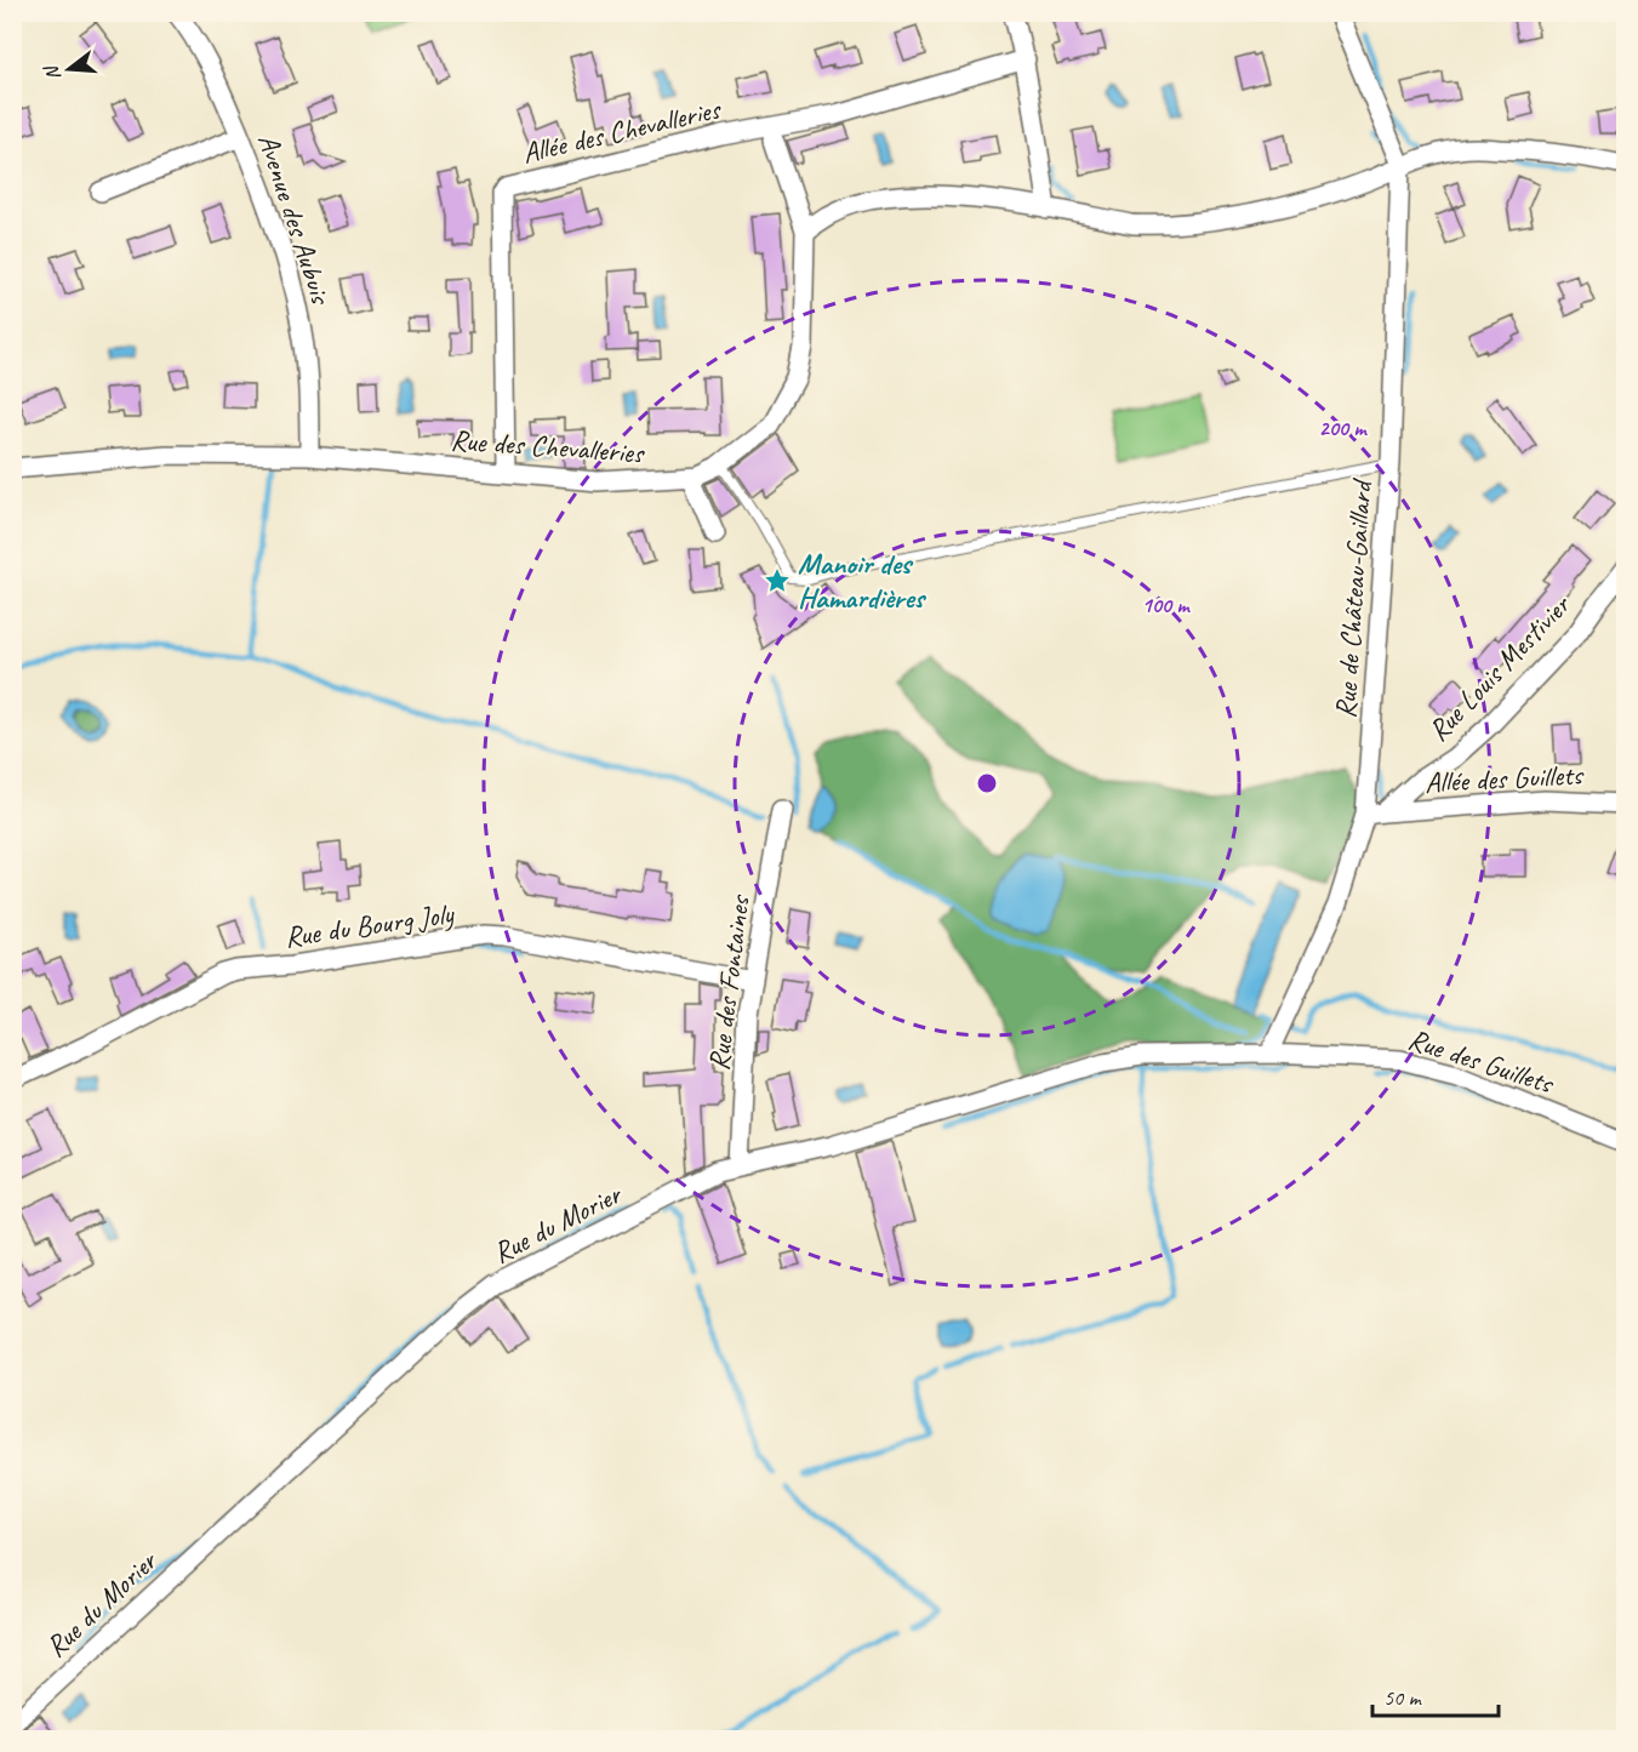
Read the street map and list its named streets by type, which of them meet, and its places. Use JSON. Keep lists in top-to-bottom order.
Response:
{
  "streets": {
    "street": [
      "Allée des Chevalleries",
      "Avenue des Aubuis",
      "Rue des Chevalleries",
      "Rue de Château-Gaillard",
      "Rue Louis Mestivier",
      "Allée des Guillets",
      "Rue du Bourg Joly",
      "Rue des Fontaines",
      "Rue des Guillets",
      "Rue du Morier"
    ]
  },
  "crossings": [
    ["Allée des Chevalleries", "Rue des Chevalleries"],
    ["Avenue des Aubuis", "Rue des Chevalleries"],
    ["Rue de Château-Gaillard", "Rue Louis Mestivier"],
    ["Rue de Château-Gaillard", "Allée des Guillets"],
    ["Rue de Château-Gaillard", "Rue des Guillets"],
    ["Rue de Château-Gaillard", "Rue du Morier"],
    ["Rue Louis Mestivier", "Allée des Guillets"],
    ["Rue du Bourg Joly", "Rue des Fontaines"],
    ["Rue des Fontaines", "Rue du Morier"],
    ["Rue des Guillets", "Rue du Morier"]
  ],
  "places": {
    "place": ["Manoir des Hamardières"]
  },
  "scale_bar": "50 m",
  "north": "left",
  "rings": ["200 m", "100 m"]
}
